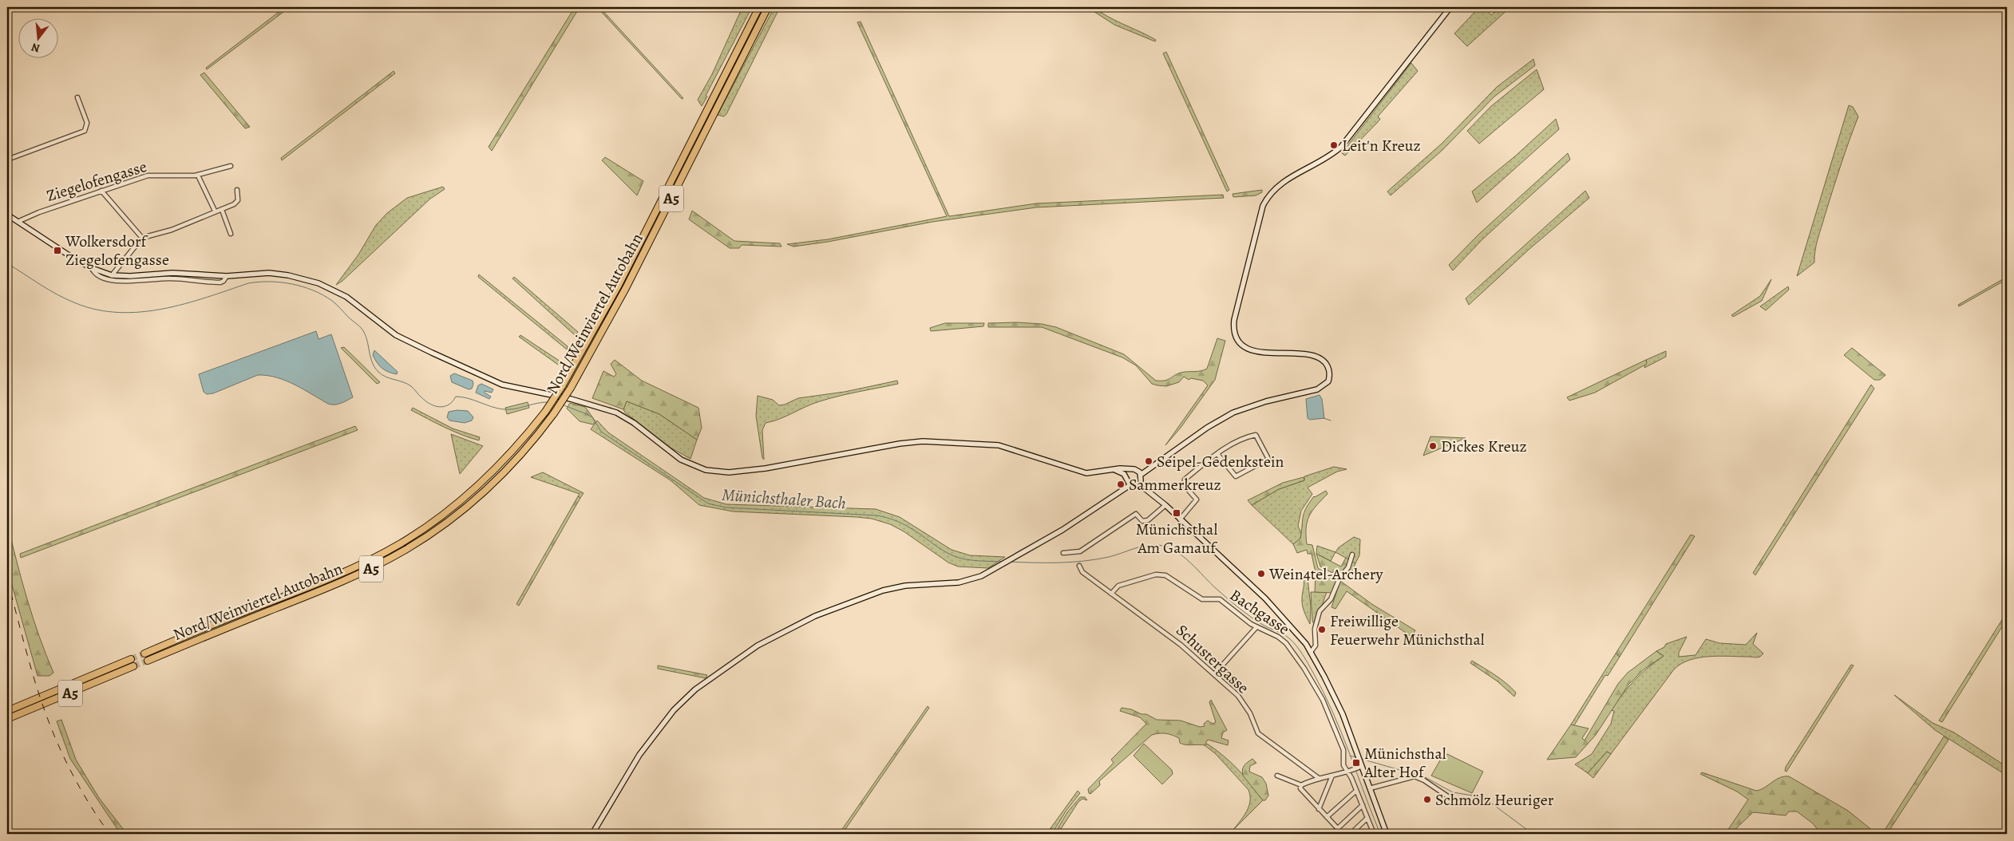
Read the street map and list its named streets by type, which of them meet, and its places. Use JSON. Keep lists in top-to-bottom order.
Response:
{
  "streets": {
    "highway": ["A5", "Nord/Weinviertel Autobahn"],
    "street": ["Ziegelofengasse", "Bachgasse", "Schustergasse"]
  },
  "crossings": [
    ["Bachgasse", "Schustergasse"]
  ],
  "water": ["Münichsthaler Bach"],
  "places": {
    "other": [
      "Leit'n Kreuz",
      "Dickes Kreuz",
      "Seipel-Gedenkstein",
      "Sammerkreuz",
      "Wein4tel-Archery",
      "Freiwillige Feuerwehr Münichsthal",
      "Schmölz Heuriger"
    ],
    "transit": ["Wolkersdorf Ziegelofengasse", "Münichsthal Am Gamauf", "Münichsthal Alter Hof"]
  },
  "north": "bottom"
}
